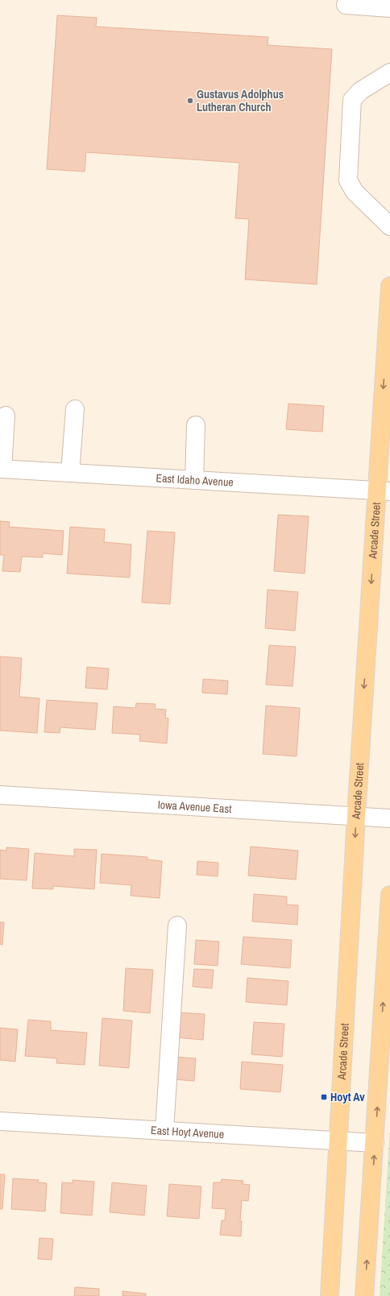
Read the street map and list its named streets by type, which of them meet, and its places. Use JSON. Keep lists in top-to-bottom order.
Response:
{
  "streets": {
    "main road": ["Arcade Street"],
    "street": ["East Idaho Avenue", "Iowa Avenue East", "East Hoyt Avenue"]
  },
  "crossings": [
    ["East Idaho Avenue", "Arcade Street"],
    ["Arcade Street", "Iowa Avenue East"],
    ["Arcade Street", "East Hoyt Avenue"]
  ],
  "one_way": ["Arcade Street"],
  "places": {
    "other": ["Gustavus Adolphus Lutheran Church"],
    "transit": ["Hoyt Av"]
  }
}
